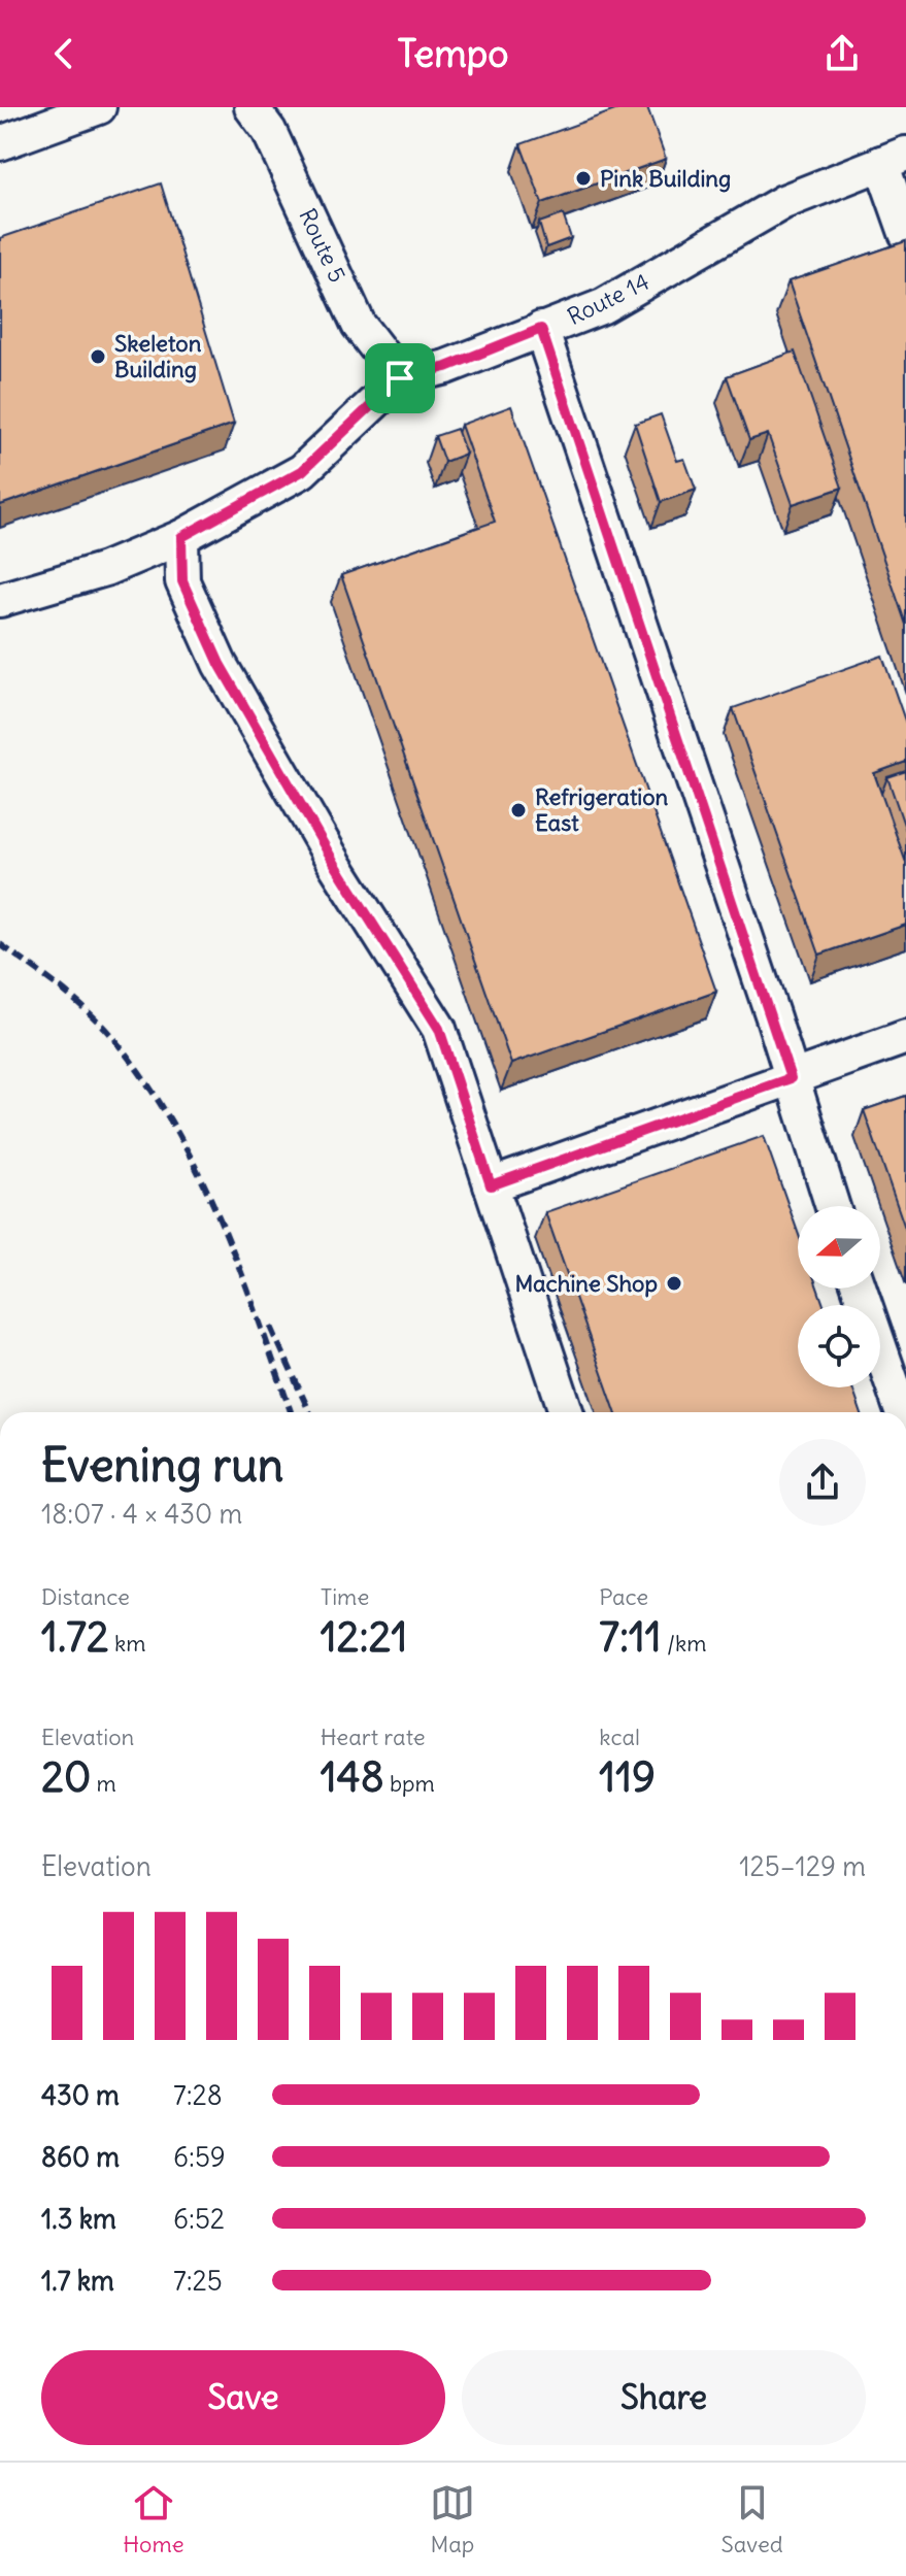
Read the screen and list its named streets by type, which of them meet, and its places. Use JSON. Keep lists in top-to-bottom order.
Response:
{
  "streets": {
    "street": ["Route 5", "Route 14"]
  },
  "crossings": [
    ["Route 5", "Route 14"]
  ],
  "places": [
    "Pink Building",
    "Skeleton Building",
    "Refrigeration East",
    "Machine Shop"
  ],
  "north": "left",
  "page": {
    "header": "Tempo",
    "heading": ["Evening run", "18:07 · 4 × 430 m"],
    "stats": [
      ["Distance", "1.72 km"],
      ["Time", "12:21"],
      ["Pace", "7:11 /km"],
      ["Elevation", "20 m"],
      ["Heart rate", "148 bpm"],
      ["kcal", "119"]
    ],
    "chart": ["Elevation", "125–129 m"],
    "list": [
      {
        "name": "430 m",
        "note": "7:28"
      },
      {
        "name": "860 m",
        "note": "6:59"
      },
      {
        "name": "1.3 km",
        "note": "6:52"
      },
      {
        "name": "1.7 km",
        "note": "7:25"
      }
    ],
    "buttons": ["Save", "Share"],
    "tabs": ["Home", "Map", "Saved"]
  }
}
